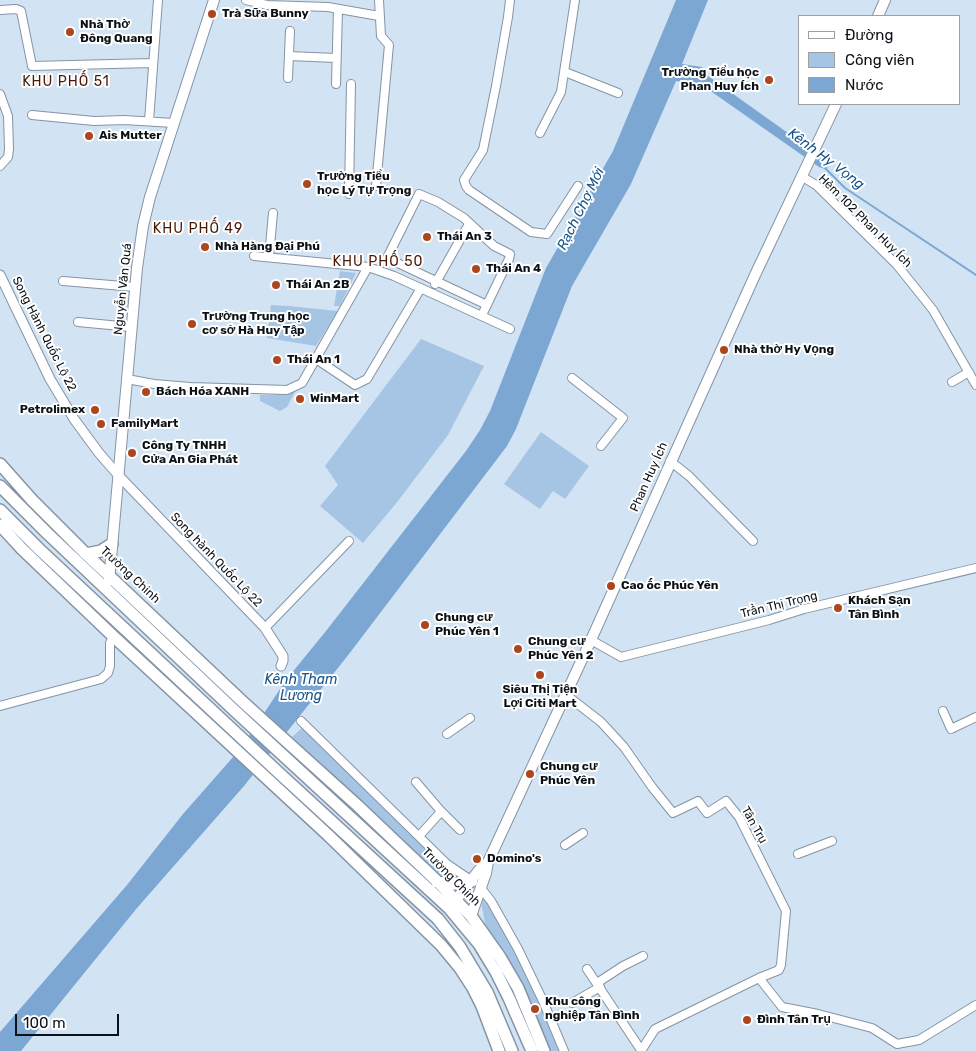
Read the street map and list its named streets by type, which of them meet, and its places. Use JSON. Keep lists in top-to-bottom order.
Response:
{
  "streets": {
    "main road": ["Nguyễn Văn Quá", "Phan Huy Ích", "Trường Chinh"],
    "street": [
      "Hẻm 102 Phan Huy Ích",
      "Song Hành Quốc Lộ 22",
      "Song hành Quốc Lộ 22",
      "Trần Thị Trọng",
      "Tân Trụ"
    ]
  },
  "crossings": [
    ["Hẻm 102 Phan Huy Ích", "Phan Huy Ích"],
    ["Nguyễn Văn Quá", "Song Hành Quốc Lộ 22"],
    ["Nguyễn Văn Quá", "Song hành Quốc Lộ 22"],
    ["Nguyễn Văn Quá", "Trường Chinh"],
    ["Song Hành Quốc Lộ 22", "Song hành Quốc Lộ 22"],
    ["Phan Huy Ích", "Trường Chinh"],
    ["Phan Huy Ích", "Trần Thị Trọng"],
    ["Phan Huy Ích", "Tân Trụ"]
  ],
  "districts": ["KHU PHỐ 51", "KHU PHỐ 49", "KHU PHỐ 50"],
  "water": ["Kênh Hy Vọng", "Rạch Chợ Mới", "Kênh Tham Lương"],
  "places": [
    "Trà Sữa Bunny",
    "Nhà Thờ Đông Quang",
    "Trường Tiểu học Phan Huy Ích",
    "Ais Mutter",
    "Trường Tiểu học Lý Tự Trọng",
    "Thái An 3",
    "Nhà Hàng Đại Phú",
    "Thái An 4",
    "Thái An 2B",
    "Trường Trung học cơ sở Hà Huy Tập",
    "Nhà thờ Hy Vọng",
    "Thái An 1",
    "Bách Hóa XANH",
    "WinMart",
    "Petrolimex",
    "FamilyMart",
    "Công Ty TNHH Cửa An Gia Phát",
    "Cao ốc Phúc Yên",
    "Khách Sạn Tân Bình",
    "Chung cư Phúc Yên 1",
    "Chung cư Phúc Yên 2",
    "Siêu Thị Tiện Lợi Citi Mart",
    "Chung cư Phúc Yên",
    "Domino's",
    "Khu công nghiệp Tân Bình",
    "Đình Tân Trụ"
  ],
  "legend": ["Đường", "Công viên", "Nước"],
  "scale_bar": "100 m"
}
